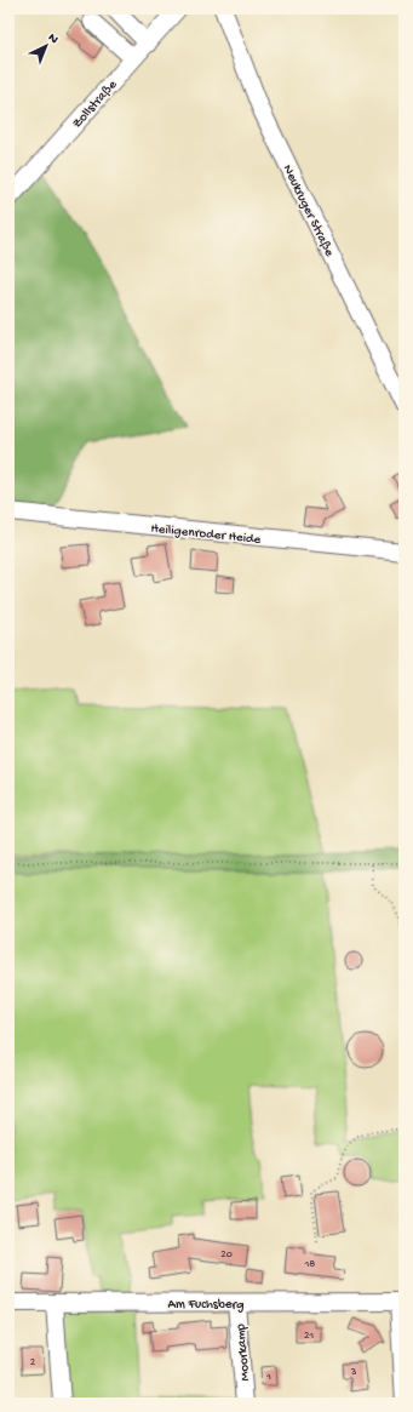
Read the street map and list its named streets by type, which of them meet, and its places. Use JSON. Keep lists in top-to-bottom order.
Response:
{
  "streets": {
    "street": [
      "Zollstraße",
      "Neukruger Straße",
      "Heiligenroder Heide",
      "Am Fuchsberg",
      "Moorkamp"
    ]
  },
  "crossings": [
    ["Am Fuchsberg", "Moorkamp"]
  ],
  "house_numbers": [
    "20",
    "18",
    "21",
    "2",
    "3",
    "1"
  ],
  "north": "top right"
}
